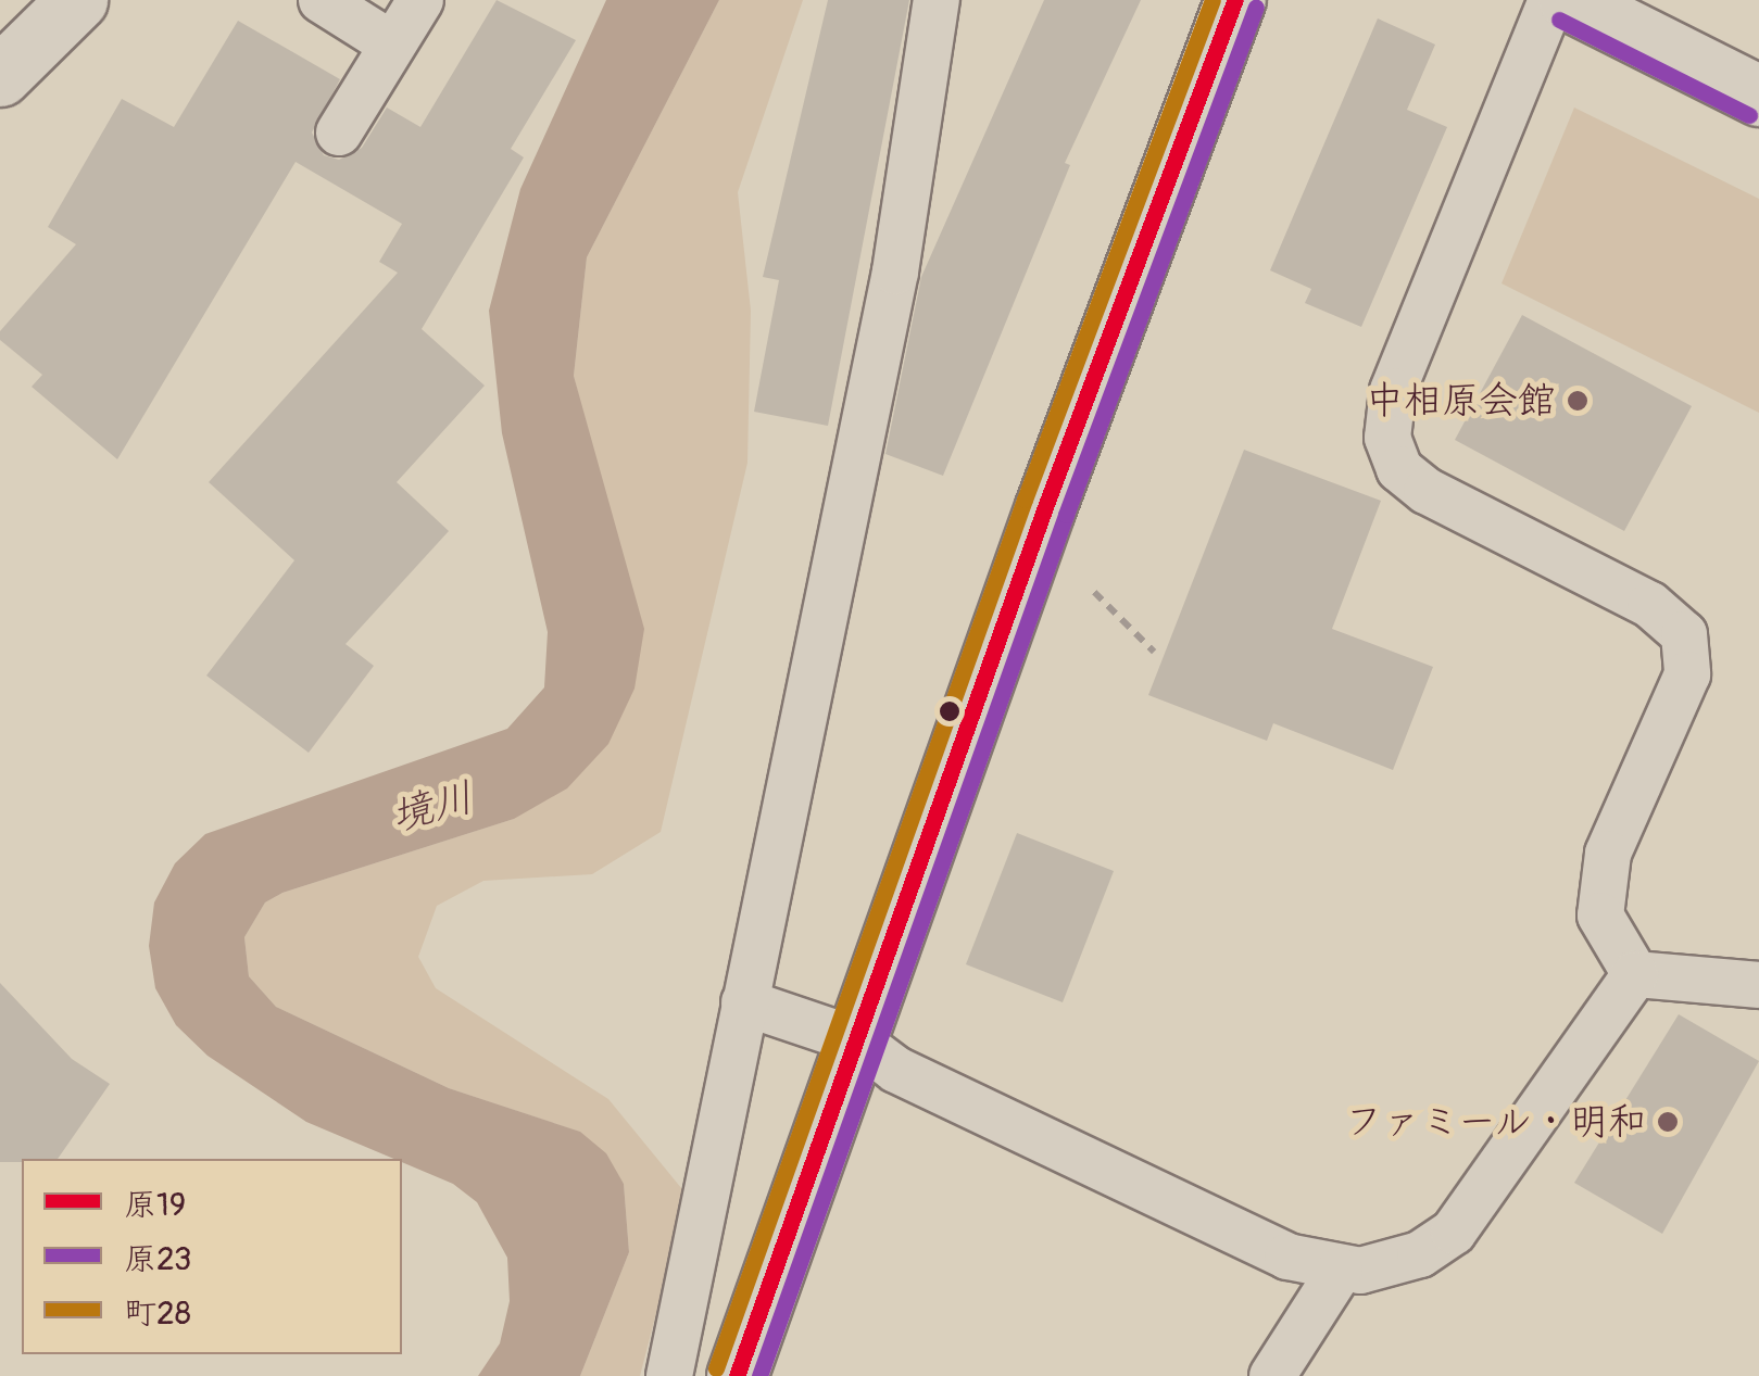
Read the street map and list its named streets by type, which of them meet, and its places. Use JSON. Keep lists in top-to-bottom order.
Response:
{
  "water": ["境川"],
  "places": ["中相原会館", "ファミール・明和"],
  "lines": ["transit line 原19", "transit line 町28", "transit line 原23"],
  "legend": ["原19", "原23", "町28"]
}
